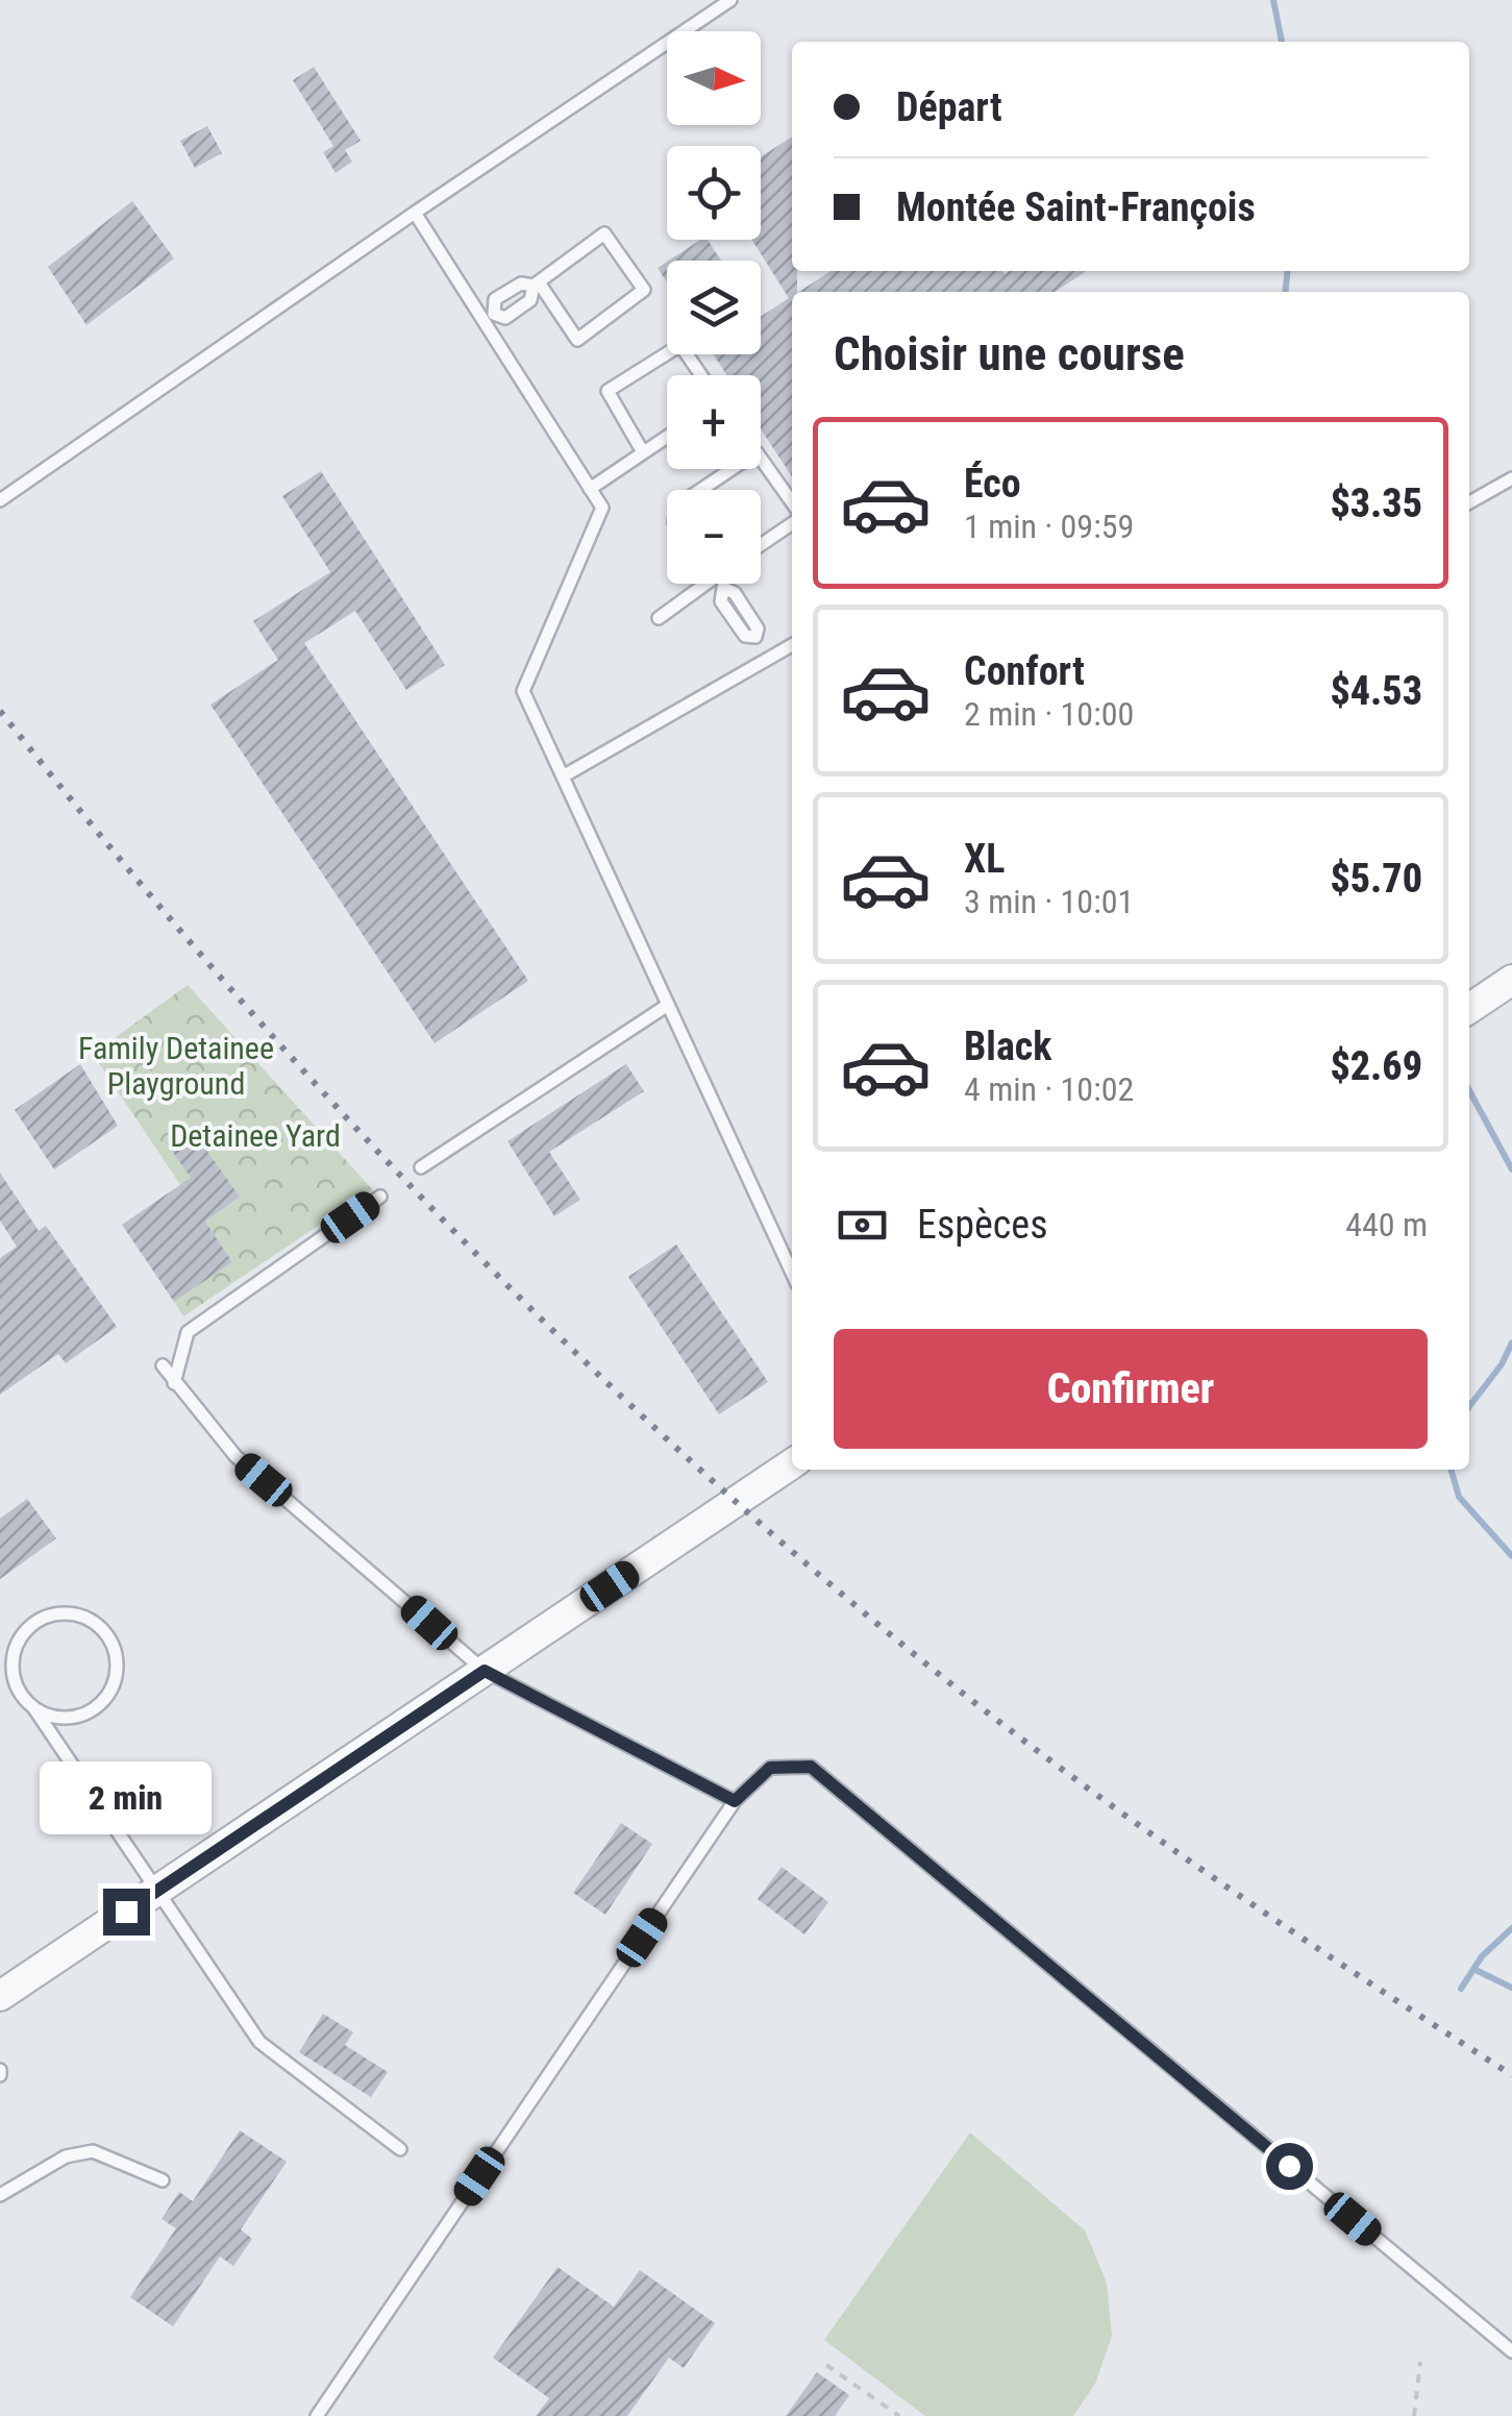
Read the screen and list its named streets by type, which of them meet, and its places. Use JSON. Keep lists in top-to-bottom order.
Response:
{
  "parks": ["Family Detainee Playground", "Detainee Yard"],
  "north": "right",
  "page": {
    "map_buttons": ["+", "−"],
    "banner": ["Départ", "Montée Saint-François"],
    "heading": "Choisir une course",
    "list": [
      {
        "name": "Éco",
        "note": "1 min · 09:59",
        "value": "$3.35"
      },
      {
        "name": "Confort",
        "note": "2 min · 10:00",
        "value": "$4.53"
      },
      {
        "name": "XL",
        "note": "3 min · 10:01",
        "value": "$5.70"
      },
      {
        "name": "Black",
        "note": "4 min · 10:02",
        "value": "$2.69"
      }
    ],
    "pay": ["Espèces", "440 m"],
    "buttons": "Confirmer",
    "bubble": "2 min"
  }
}
